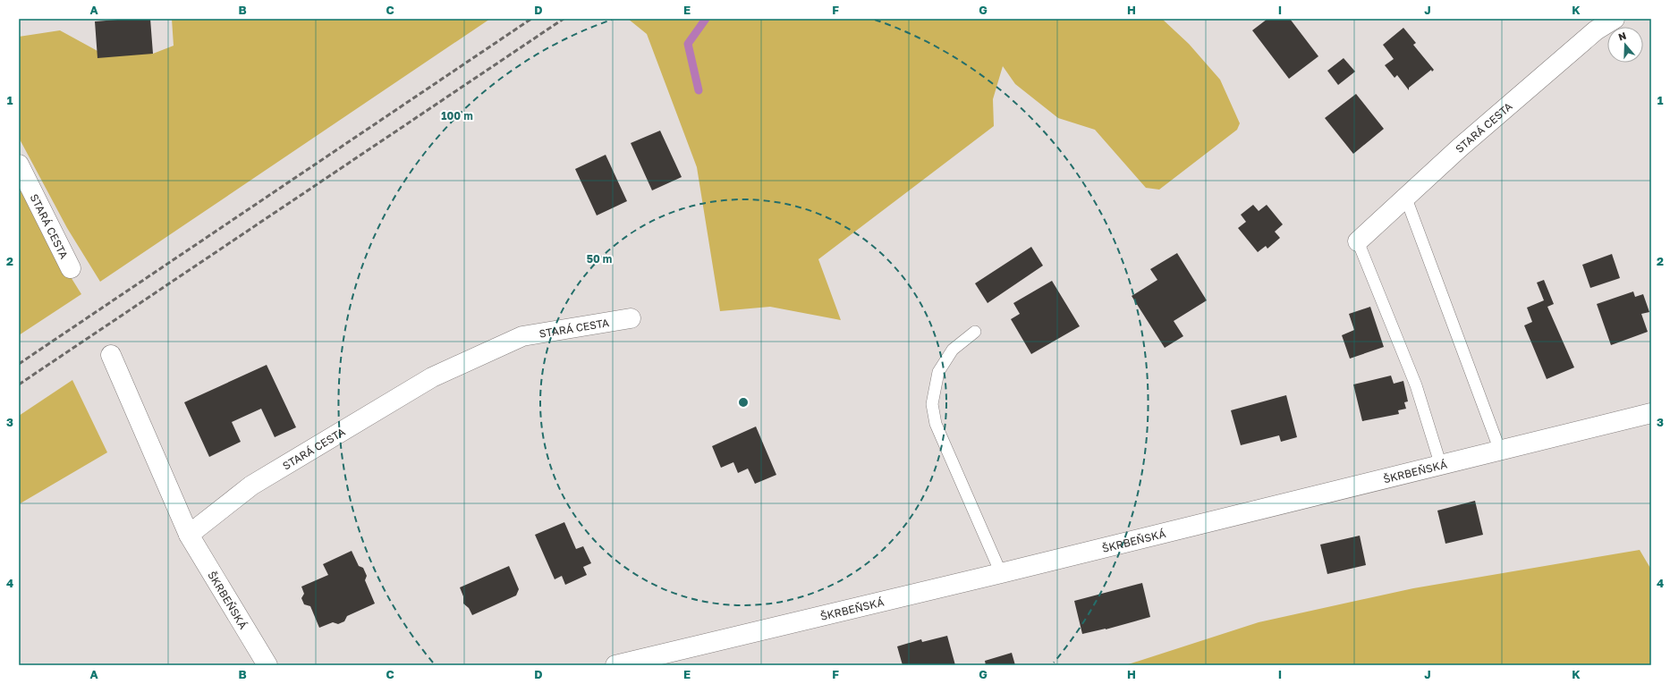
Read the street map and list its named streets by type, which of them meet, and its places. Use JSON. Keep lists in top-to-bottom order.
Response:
{
  "streets": {
    "street": ["STARÁ CESTA", "ŠKRBEŇSKÁ"]
  },
  "crossings": [
    ["STARÁ CESTA", "ŠKRBEŇSKÁ"]
  ],
  "north": "top",
  "grid": {
    "columns": [
      "A",
      "B",
      "C",
      "D",
      "E",
      "F",
      "G",
      "H",
      "I",
      "J",
      "K"
    ],
    "rows": [
      "1",
      "2",
      "3",
      "4"
    ]
  },
  "rings": ["100 m", "50 m"]
}
